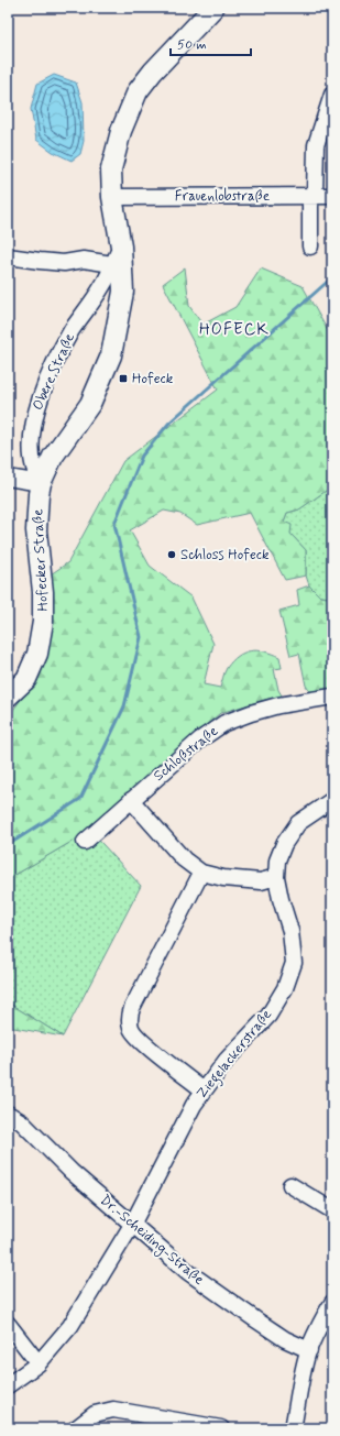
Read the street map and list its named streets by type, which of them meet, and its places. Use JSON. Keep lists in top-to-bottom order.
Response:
{
  "streets": {
    "main road": ["Hofecker Straße"],
    "street": [
      "Frauenlobstraße",
      "Obere Straße",
      "Schloßstraße",
      "Ziegelackerstraße",
      "Dr.-Scheiding-Straße"
    ]
  },
  "crossings": [
    ["Frauenlobstraße", "Hofecker Straße"],
    ["Obere Straße", "Hofecker Straße"],
    ["Ziegelackerstraße", "Dr.-Scheiding-Straße"]
  ],
  "districts": ["HOFECK"],
  "places": {
    "transit": ["Hofeck"],
    "other": ["Schloss Hofeck"]
  },
  "scale_bar": "50 m"
}
